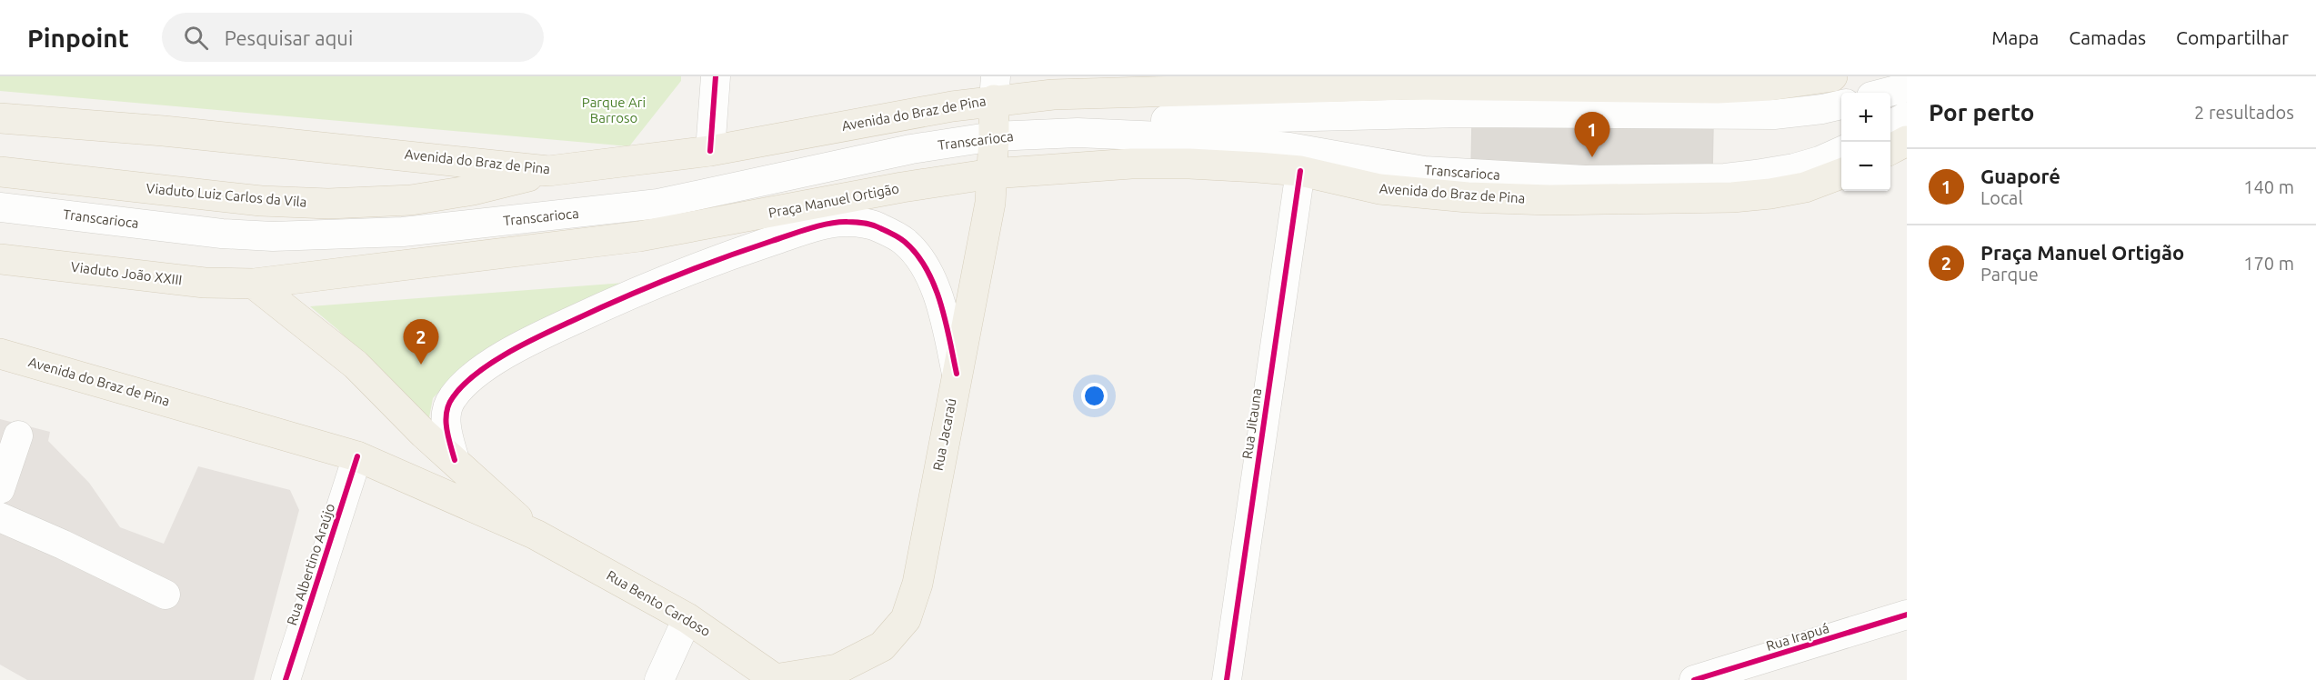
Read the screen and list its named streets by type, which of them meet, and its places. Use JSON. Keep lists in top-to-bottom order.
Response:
{
  "streets": {
    "main road": [
      "Avenida do Braz de Pina",
      "Viaduto Luiz Carlos da Vila",
      "Praça Manuel Ortigão",
      "Viaduto João XXIII",
      "Rua Jacaraú",
      "Rua Bento Cardoso"
    ],
    "street": [
      "Transcarioca",
      "Rua Jitauna",
      "Rua Albertino Araújo",
      "Rua Irapuá"
    ]
  },
  "crossings": [
    ["Avenida do Braz de Pina", "Viaduto Luiz Carlos da Vila"],
    ["Avenida do Braz de Pina", "Praça Manuel Ortigão"],
    ["Avenida do Braz de Pina", "Rua Jitauna"],
    ["Avenida do Braz de Pina", "Rua Jacaraú"],
    ["Avenida do Braz de Pina", "Rua Albertino Araújo"],
    ["Avenida do Braz de Pina", "Rua Bento Cardoso"],
    ["Transcarioca", "Rua Jacaraú"],
    ["Praça Manuel Ortigão", "Viaduto João XXIII"],
    ["Praça Manuel Ortigão", "Rua Jacaraú"],
    ["Rua Jacaraú", "Rua Bento Cardoso"]
  ],
  "parks": ["Parque Ari Barroso"],
  "page": {
    "header": "Pinpoint",
    "search": "Pesquisar aqui",
    "nav": ["Mapa", "Camadas", "Compartilhar"],
    "heading": ["Por perto", "2 resultados"],
    "map_buttons": ["+", "−"],
    "pins": ["1", "2"],
    "list": [
      {
        "mark": "1",
        "name": "Guaporé",
        "note": "Local",
        "value": "140 m"
      },
      {
        "mark": "2",
        "name": "Praça Manuel Ortigão",
        "note": "Parque",
        "value": "170 m"
      }
    ]
  }
}
